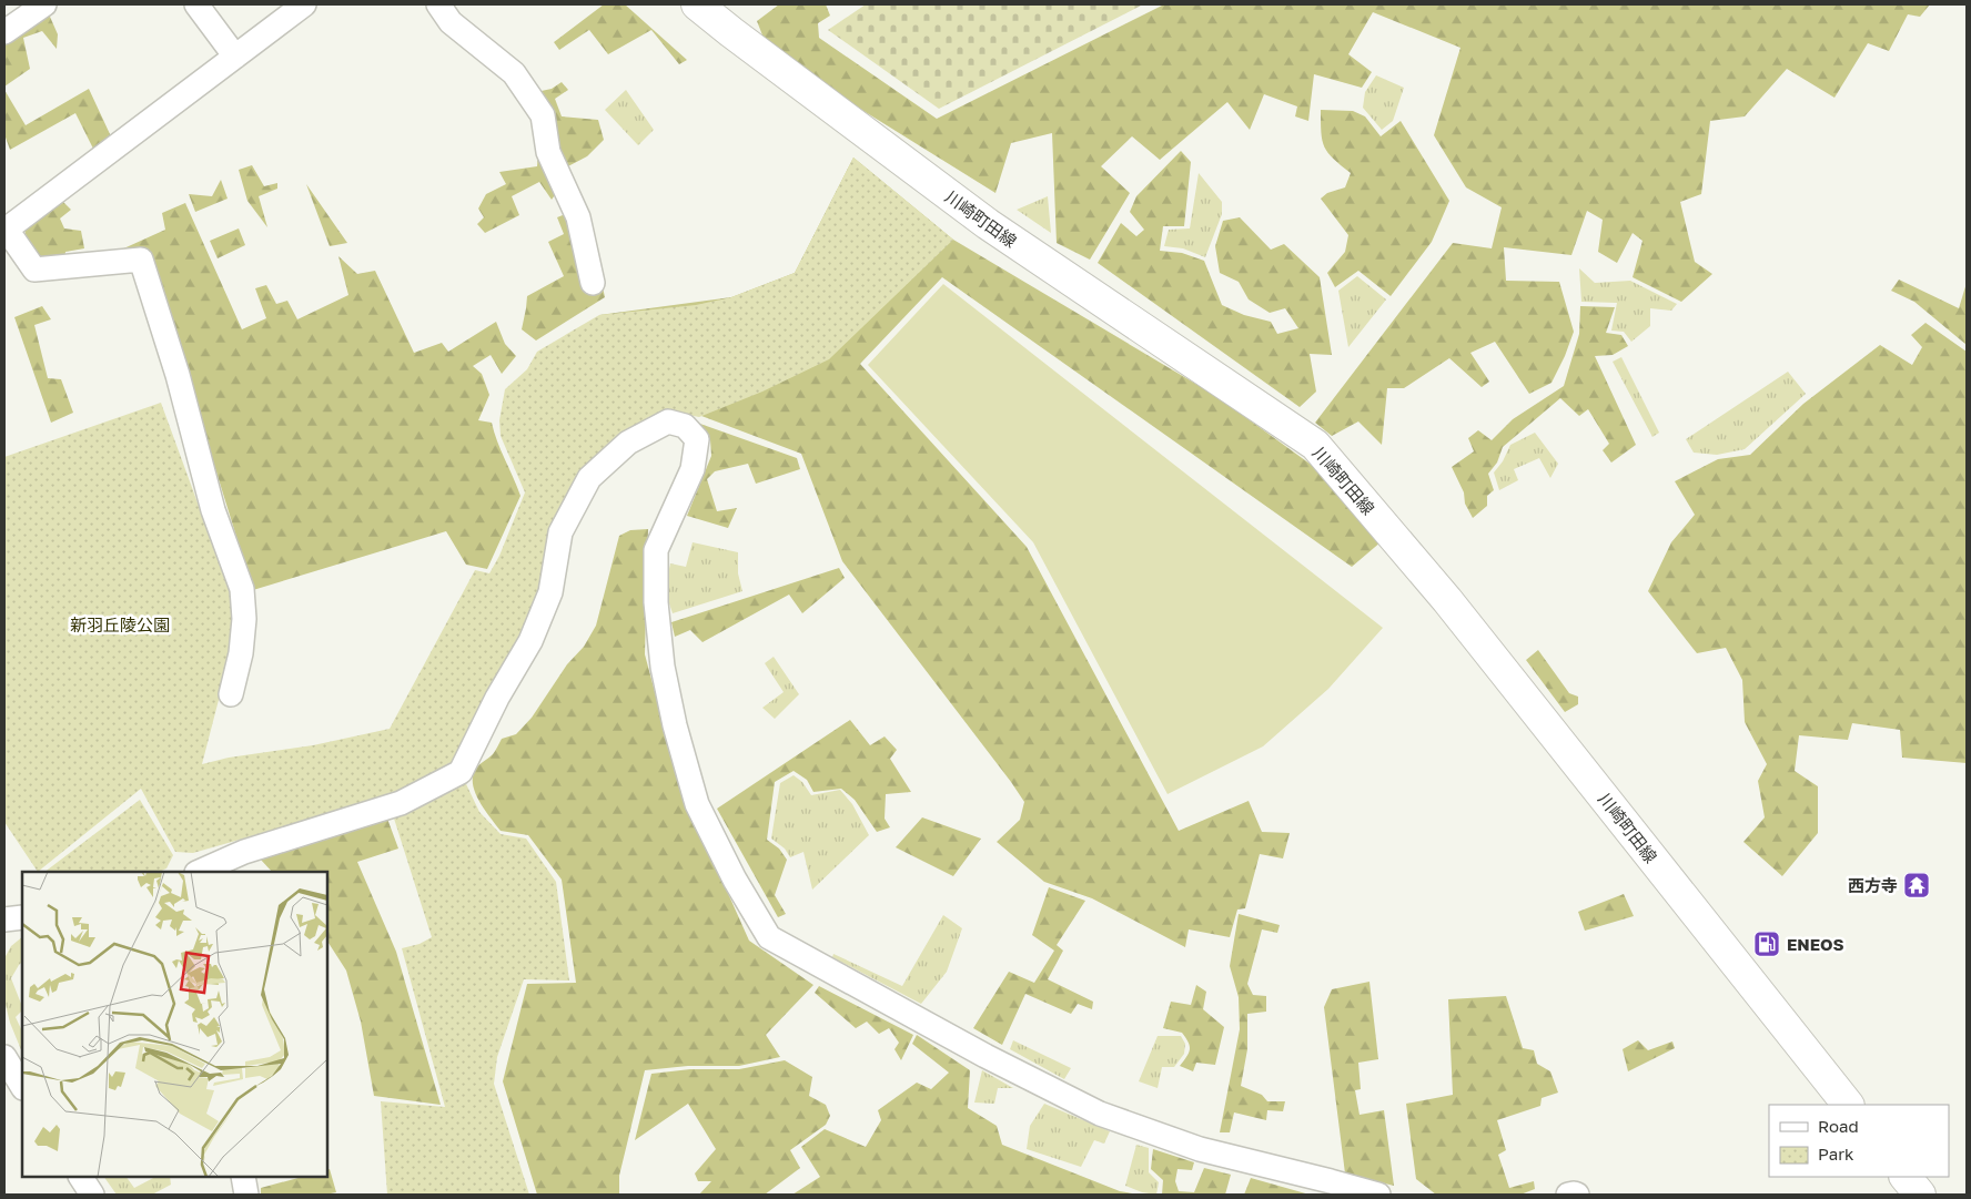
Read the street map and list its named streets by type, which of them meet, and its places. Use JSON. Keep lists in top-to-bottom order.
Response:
{
  "streets": {
    "main road": ["川崎町田線"]
  },
  "parks": ["新羽丘陵公園"],
  "places": {
    "temple": ["西方寺"],
    "fuel station": ["ENEOS"]
  },
  "legend": ["Road", "Park"]
}
